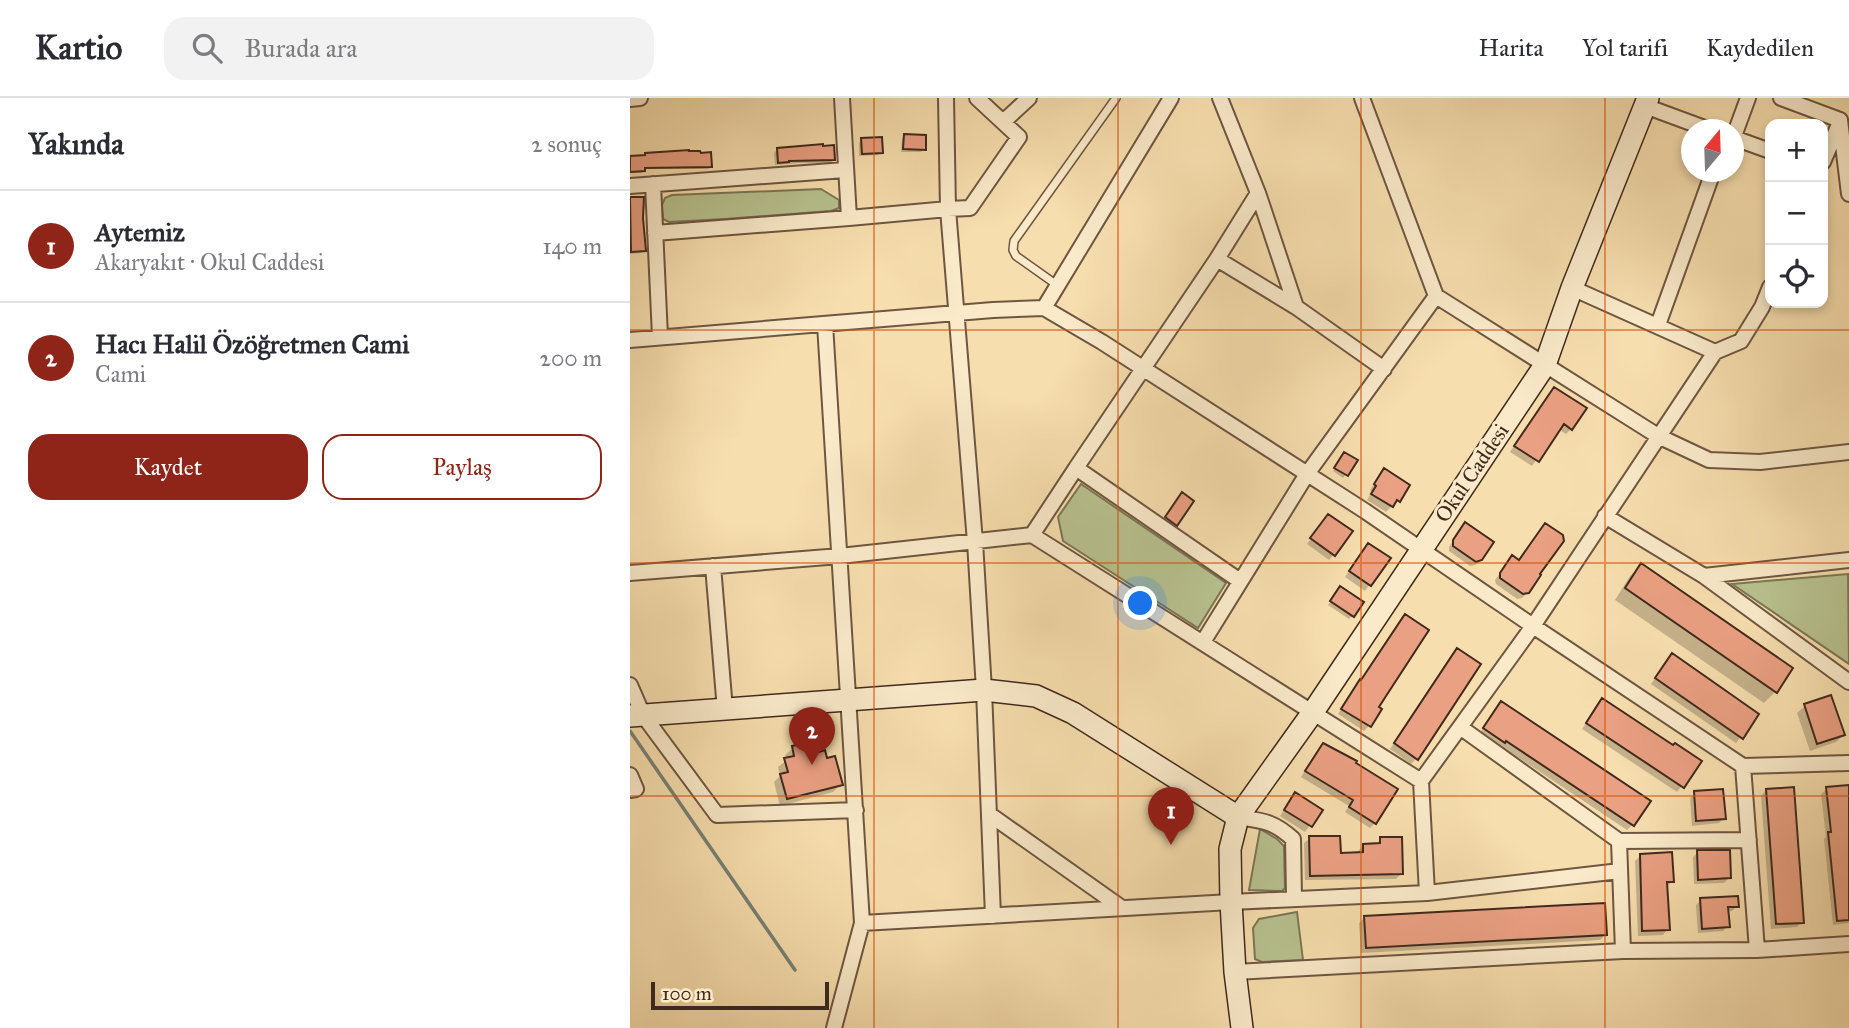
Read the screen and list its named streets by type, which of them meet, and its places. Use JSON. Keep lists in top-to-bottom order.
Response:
{
  "streets": {
    "street": ["Okul Caddesi"]
  },
  "scale_bar": "100 m",
  "north": "top",
  "page": {
    "header": "Kartio",
    "search": "Burada ara",
    "nav": ["Harita", "Yol tarifi", "Kaydedilen"],
    "heading": ["Yakında", "2 sonuç"],
    "map_buttons": ["+", "−"],
    "list": [
      {
        "mark": "1",
        "name": "Aytemiz",
        "note": "Akaryakıt · Okul Caddesi",
        "value": "140 m"
      },
      {
        "mark": "2",
        "name": "Hacı Halil Özöğretmen Cami",
        "note": "Cami",
        "value": "200 m"
      }
    ],
    "buttons": ["Kaydet", "Paylaş"],
    "pins": ["2", "1"],
    "scale": "100 m"
  }
}
